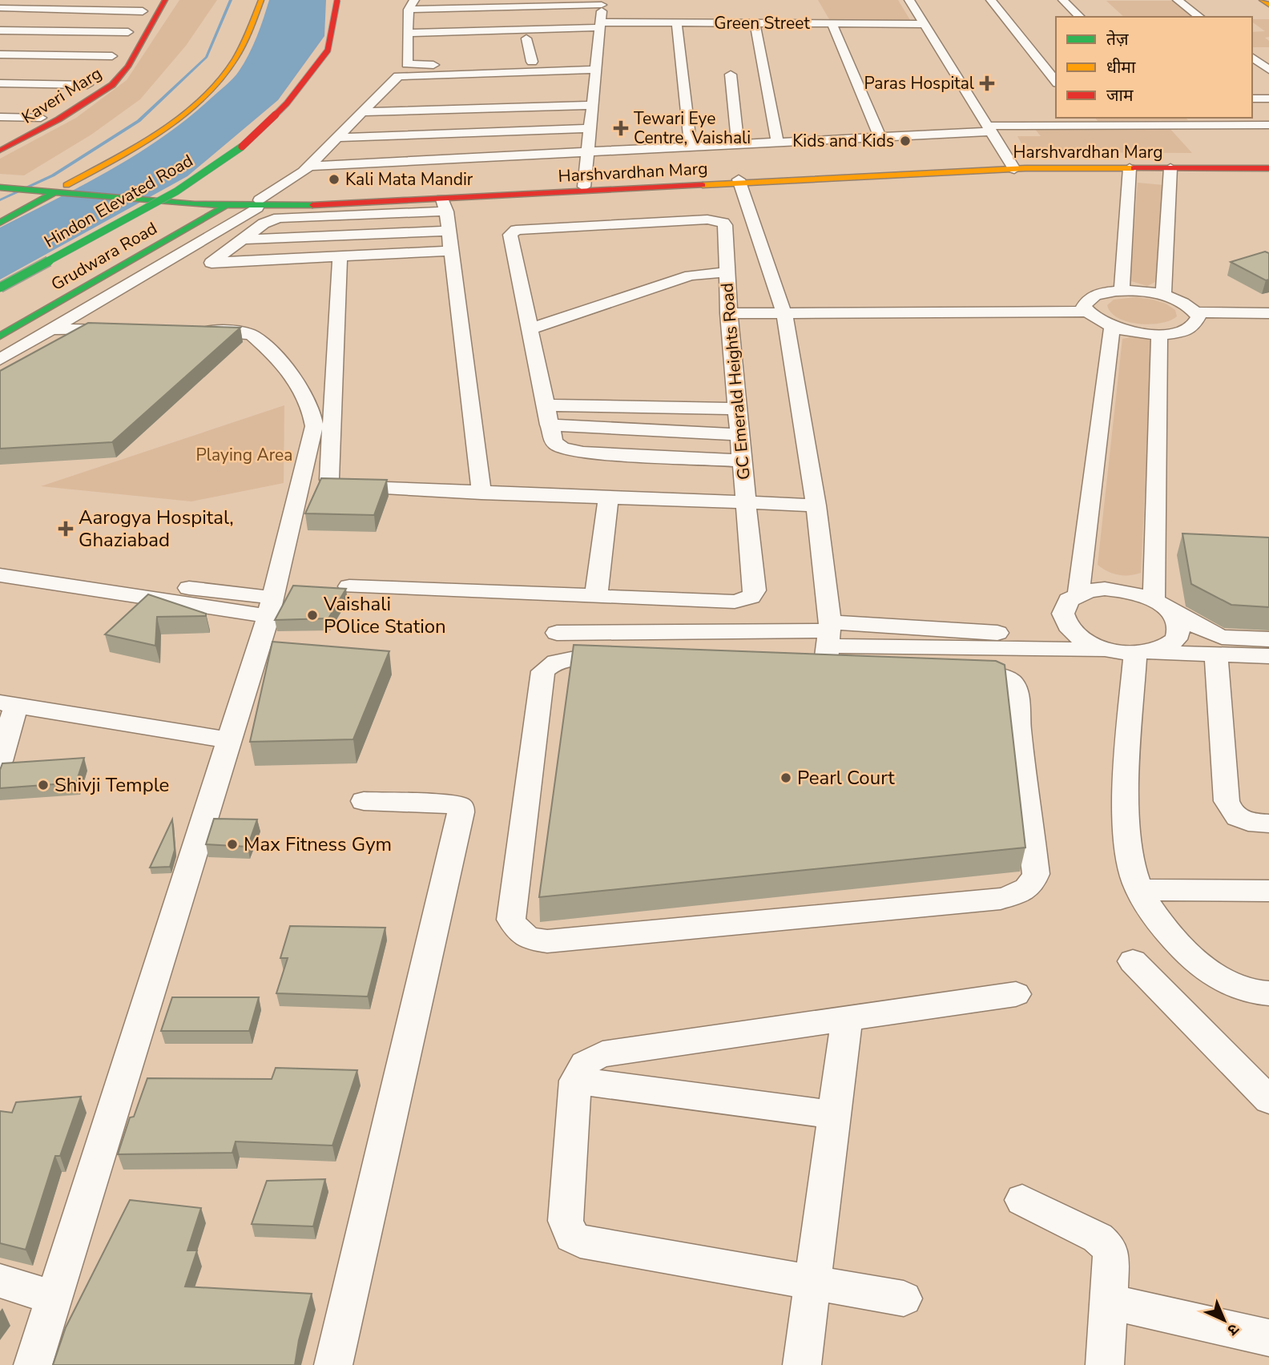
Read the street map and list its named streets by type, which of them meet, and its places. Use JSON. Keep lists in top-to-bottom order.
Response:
{
  "streets": {
    "main road": [
      "Kaveri Marg",
      "Harshvardhan Marg",
      "Hindon Elevated Road",
      "Grudwara Road"
    ],
    "street": ["Green Street", "GC Emerald Heights Road"]
  },
  "crossings": [
    ["Harshvardhan Marg", "Grudwara Road"]
  ],
  "parks": ["Playing Area"],
  "places": {
    "health": ["Paras Hospital", "Tewari Eye Centre, Vaishali", "Aarogya Hospital, Ghaziabad"],
    "other": [
      "Kids and Kids",
      "Kali Mata Mandir",
      "Vaishali POlice Station",
      "Pearl Court",
      "Shivji Temple",
      "Max Fitness Gym"
    ]
  },
  "legend": ["तेज़", "धीमा", "जाम"],
  "north": "bottom right"
}
